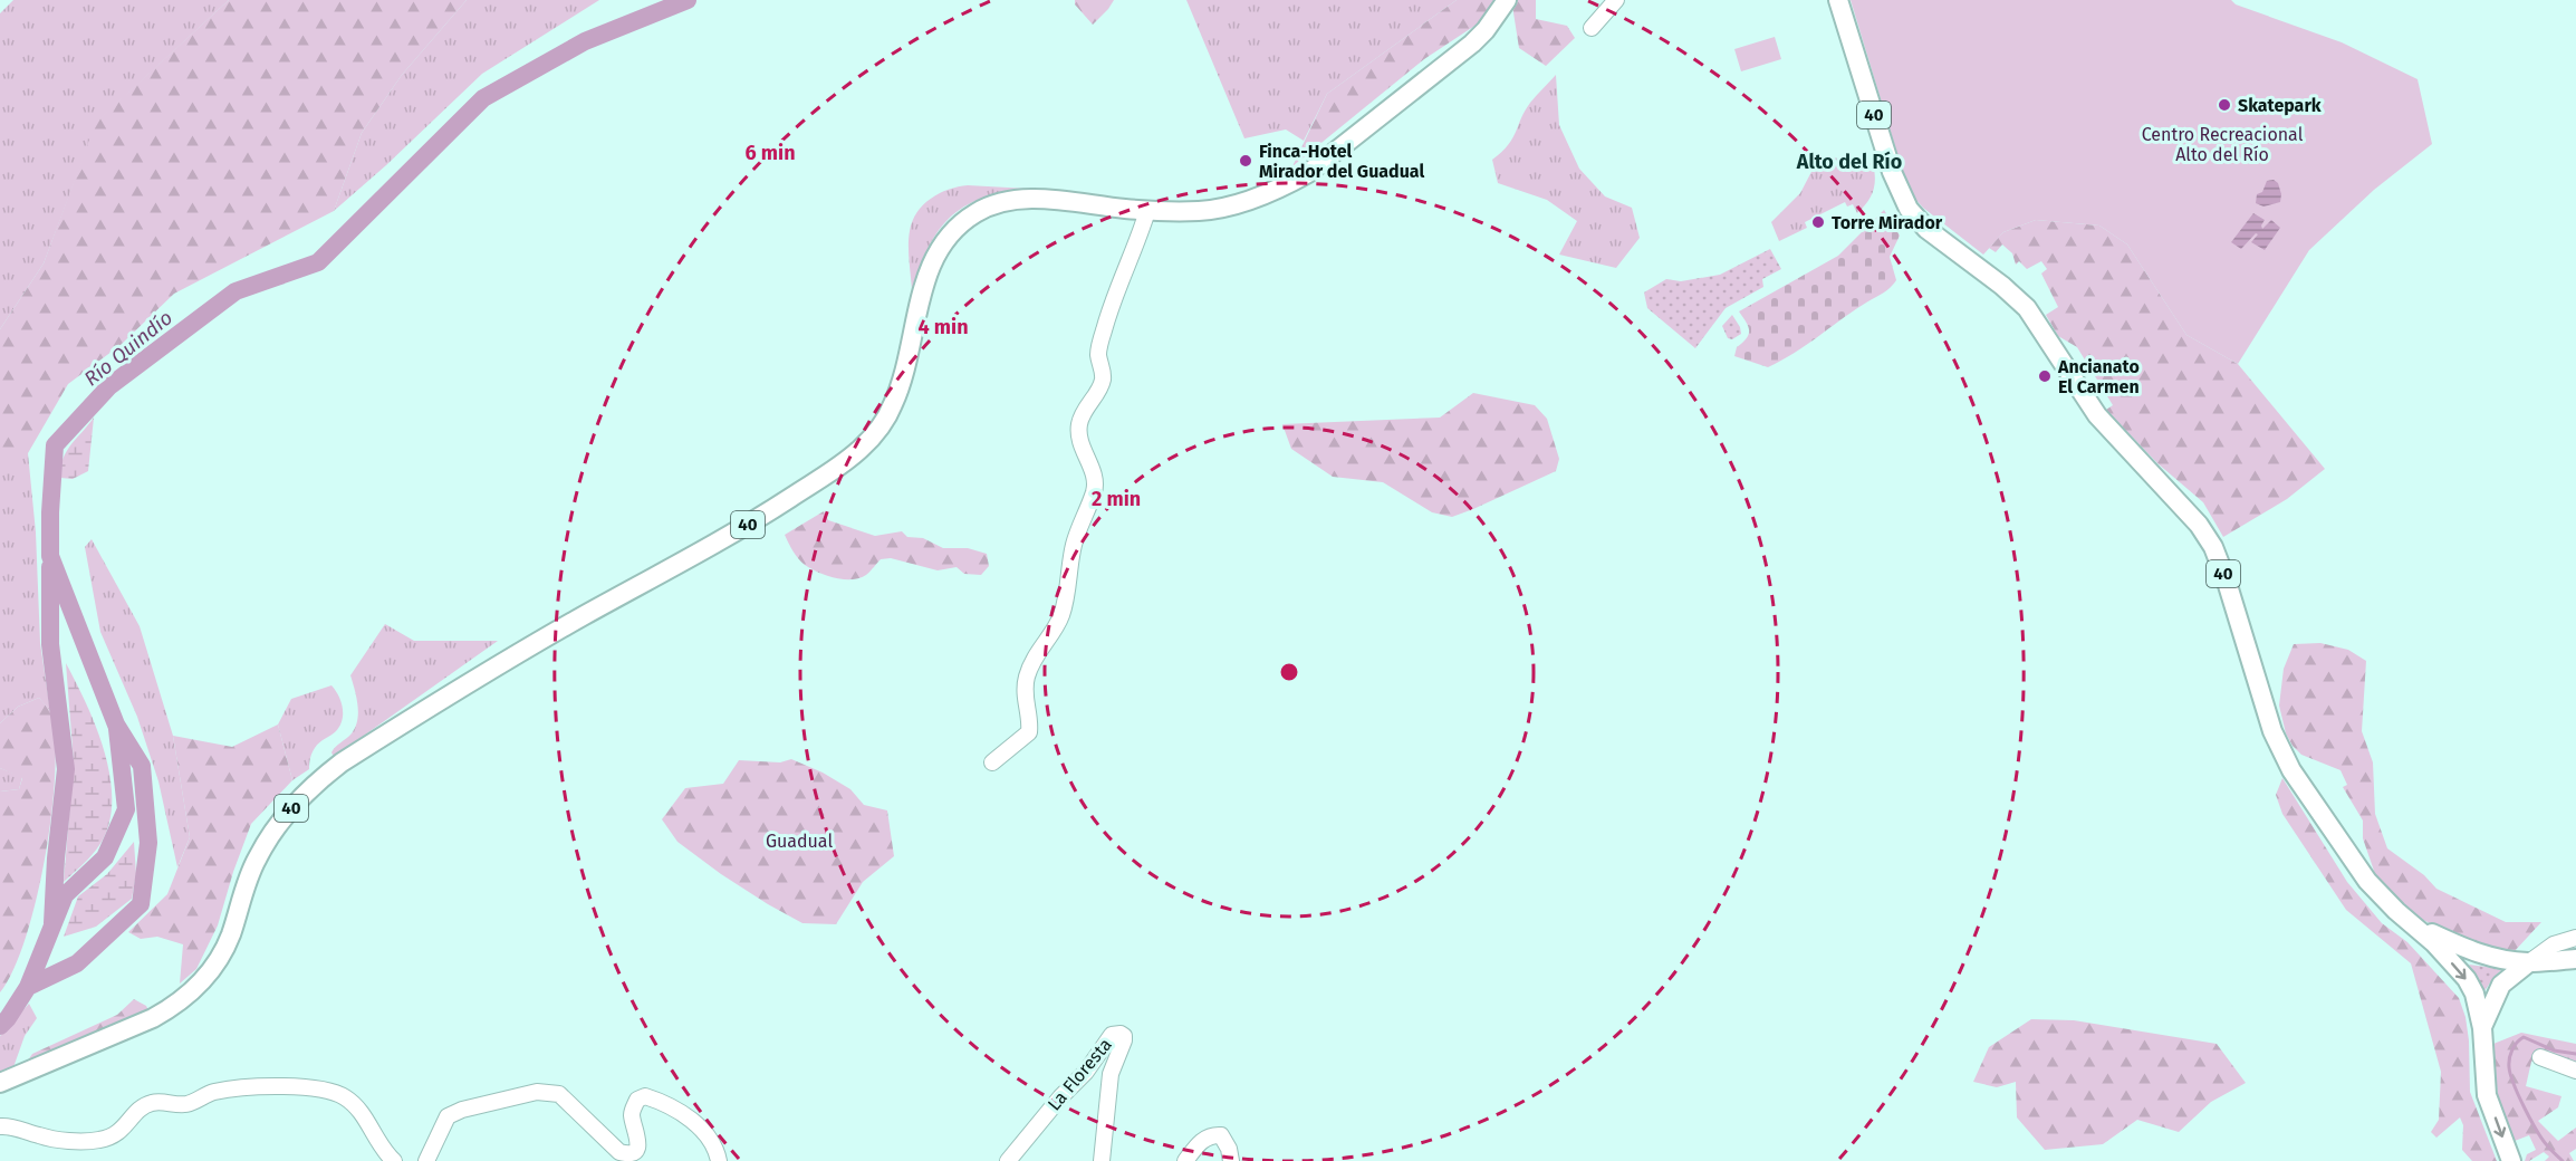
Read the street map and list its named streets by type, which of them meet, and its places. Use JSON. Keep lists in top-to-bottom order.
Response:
{
  "streets": {
    "main road": ["40"],
    "street": ["La Floresta"]
  },
  "districts": ["Alto del Río"],
  "water": ["Río Quindío"],
  "parks": ["Centro Recreacional Alto del Río", "Guadual"],
  "places": [
    "Skatepark",
    "Finca-Hotel Mirador del Guadual",
    "Torre Mirador",
    "Ancianato El Carmen"
  ],
  "rings": ["6 min", "4 min", "2 min"]
}
